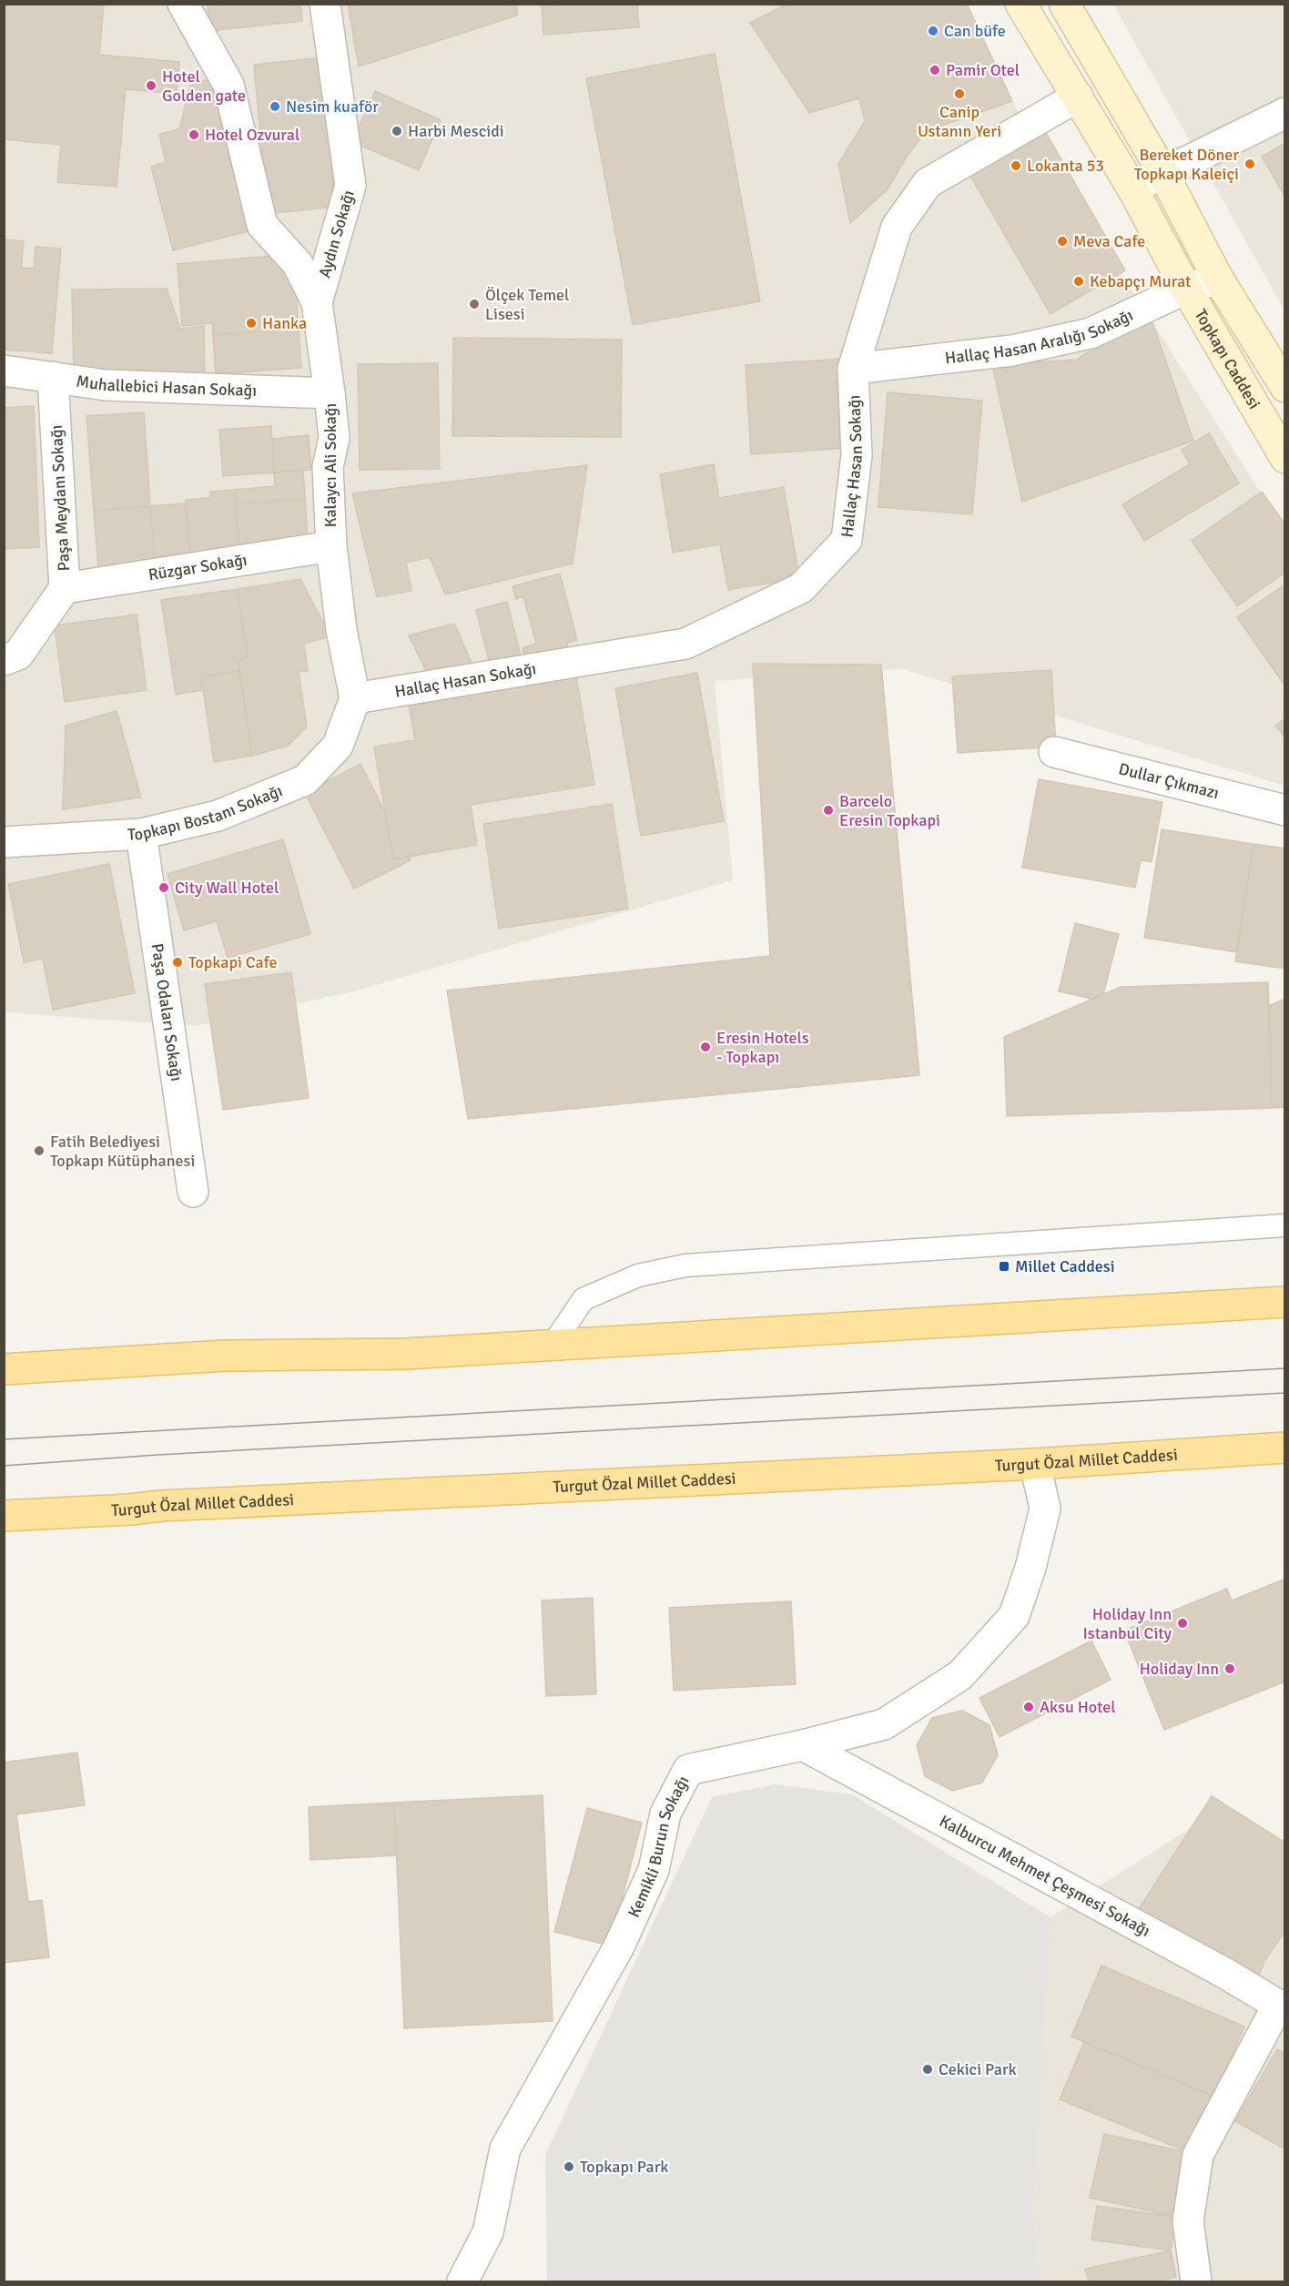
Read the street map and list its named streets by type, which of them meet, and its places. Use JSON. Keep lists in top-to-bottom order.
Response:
{
  "streets": {
    "main road": ["Topkapı Caddesi", "Turgut Özal Millet Caddesi"],
    "street": [
      "Aydın Sokağı",
      "Hallaç Hasan Aralığı Sokağı",
      "Muhallebici Hasan Sokağı",
      "Kalaycı Ali Sokağı",
      "Hallaç Hasan Sokağı",
      "Paşa Meydanı Sokağı",
      "Rüzgar Sokağı",
      "Dullar Çıkmazı",
      "Topkapı Bostanı Sokağı",
      "Paşa Odaları Sokağı",
      "Kemikli Burun Sokağı",
      "Kalburcu Mehmet Çeşmesi Sokağı"
    ]
  },
  "crossings": [
    ["Aydın Sokağı", "Kalaycı Ali Sokağı"],
    ["Hallaç Hasan Aralığı Sokağı", "Topkapı Caddesi"],
    ["Hallaç Hasan Aralığı Sokağı", "Hallaç Hasan Sokağı"],
    ["Topkapı Caddesi", "Hallaç Hasan Sokağı"],
    ["Muhallebici Hasan Sokağı", "Kalaycı Ali Sokağı"],
    ["Muhallebici Hasan Sokağı", "Paşa Meydanı Sokağı"],
    ["Kalaycı Ali Sokağı", "Hallaç Hasan Sokağı"],
    ["Kalaycı Ali Sokağı", "Rüzgar Sokağı"],
    ["Kalaycı Ali Sokağı", "Topkapı Bostanı Sokağı"],
    ["Hallaç Hasan Sokağı", "Topkapı Bostanı Sokağı"],
    ["Paşa Meydanı Sokağı", "Rüzgar Sokağı"],
    ["Topkapı Bostanı Sokağı", "Paşa Odaları Sokağı"],
    ["Turgut Özal Millet Caddesi", "Kemikli Burun Sokağı"],
    ["Kemikli Burun Sokağı", "Kalburcu Mehmet Çeşmesi Sokağı"]
  ],
  "places": {
    "other": [
      "Can büfe",
      "Pamir Otel",
      "Hotel Golden gate",
      "Canip Ustanın Yeri",
      "Nesim kuaför",
      "Harbi Mescidi",
      "Hotel Ozvural",
      "Bereket Döner Topkapı Kaleiçi",
      "Lokanta 53",
      "Meva Cafe",
      "Kebapçı Murat",
      "Ölçek Temel Lisesi",
      "Hanka",
      "Barcelo Eresin Topkapi",
      "City Wall Hotel",
      "Topkapi Cafe",
      "Eresin Hotels - Topkapı",
      "Fatih Belediyesi Topkapı Kütüphanesi",
      "Holiday Inn Istanbul City",
      "Holiday Inn",
      "Aksu Hotel",
      "Cekici Park",
      "Topkapı Park"
    ],
    "transit": ["Millet Caddesi"]
  }
}
